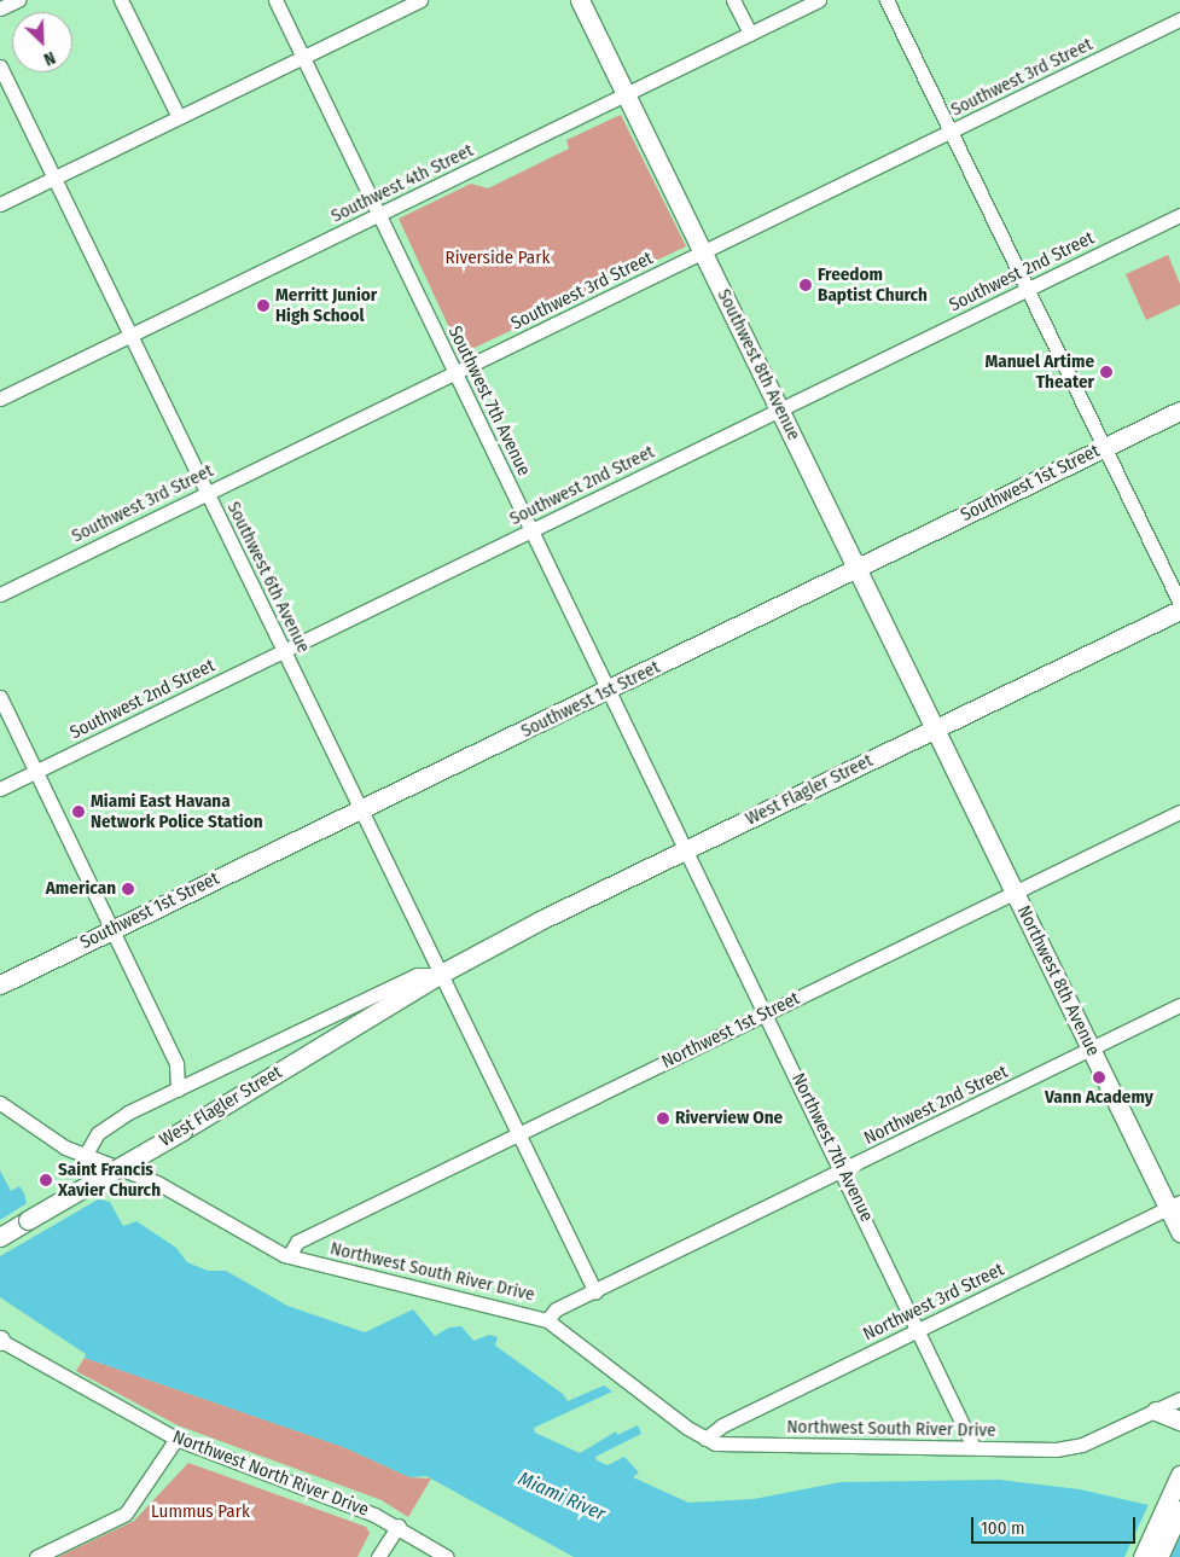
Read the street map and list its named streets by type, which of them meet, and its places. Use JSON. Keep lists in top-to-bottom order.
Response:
{
  "streets": {
    "main road": [
      "Southwest 8th Avenue",
      "Southwest 1st Street",
      "West Flagler Street",
      "Northwest 8th Avenue"
    ],
    "street": [
      "Southwest 3rd Street",
      "Southwest 4th Street",
      "Southwest 2nd Street",
      "Southwest 7th Avenue",
      "Southwest 6th Avenue",
      "Northwest 1st Street",
      "Northwest 2nd Street",
      "Northwest 7th Avenue",
      "Northwest South River Drive",
      "Northwest 3rd Street",
      "Northwest North River Drive"
    ]
  },
  "crossings": [
    ["Southwest 3rd Street", "Southwest 8th Avenue"],
    ["Southwest 3rd Street", "Southwest 7th Avenue"],
    ["Southwest 3rd Street", "Southwest 6th Avenue"],
    ["Southwest 4th Street", "Southwest 8th Avenue"],
    ["Southwest 4th Street", "Southwest 7th Avenue"],
    ["Southwest 4th Street", "Southwest 6th Avenue"],
    ["Southwest 2nd Street", "Southwest 8th Avenue"],
    ["Southwest 2nd Street", "Southwest 7th Avenue"],
    ["Southwest 2nd Street", "Southwest 6th Avenue"],
    ["Southwest 8th Avenue", "Southwest 1st Street"],
    ["Southwest 8th Avenue", "West Flagler Street"],
    ["Southwest 8th Avenue", "Northwest 8th Avenue"],
    ["Southwest 7th Avenue", "Southwest 1st Street"],
    ["Southwest 7th Avenue", "West Flagler Street"],
    ["Southwest 7th Avenue", "Northwest 7th Avenue"],
    ["Southwest 1st Street", "Southwest 6th Avenue"],
    ["Southwest 6th Avenue", "West Flagler Street"],
    ["Southwest 6th Avenue", "Northwest 1st Street"],
    ["Southwest 6th Avenue", "Northwest 2nd Street"],
    ["West Flagler Street", "Northwest 8th Avenue"],
    ["West Flagler Street", "Northwest 7th Avenue"],
    ["West Flagler Street", "Northwest South River Drive"],
    ["Northwest 8th Avenue", "Northwest 1st Street"],
    ["Northwest 8th Avenue", "Northwest 2nd Street"],
    ["Northwest 8th Avenue", "Northwest 3rd Street"],
    ["Northwest 1st Street", "Northwest 7th Avenue"],
    ["Northwest 1st Street", "Northwest South River Drive"],
    ["Northwest 2nd Street", "Northwest 7th Avenue"],
    ["Northwest 2nd Street", "Northwest South River Drive"],
    ["Northwest 7th Avenue", "Northwest South River Drive"],
    ["Northwest 7th Avenue", "Northwest 3rd Street"],
    ["Northwest South River Drive", "Northwest 3rd Street"]
  ],
  "water": ["Miami River"],
  "parks": ["Riverside Park", "Lummus Park"],
  "places": [
    "Freedom Baptist Church",
    "Merritt Junior High School",
    "Manuel Artime Theater",
    "Miami East Havana Network Police Station",
    "American",
    "Vann Academy",
    "Riverview One",
    "Saint Francis Xavier Church"
  ],
  "scale_bar": "100 m",
  "north": "bottom right"
}
